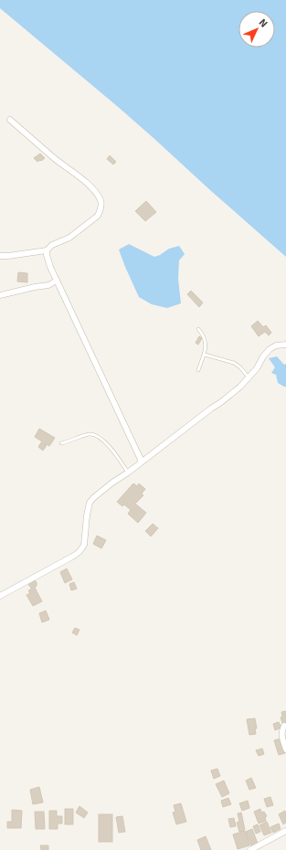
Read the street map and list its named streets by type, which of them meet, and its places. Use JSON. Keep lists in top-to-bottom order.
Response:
{
  "north": "top right"
}
